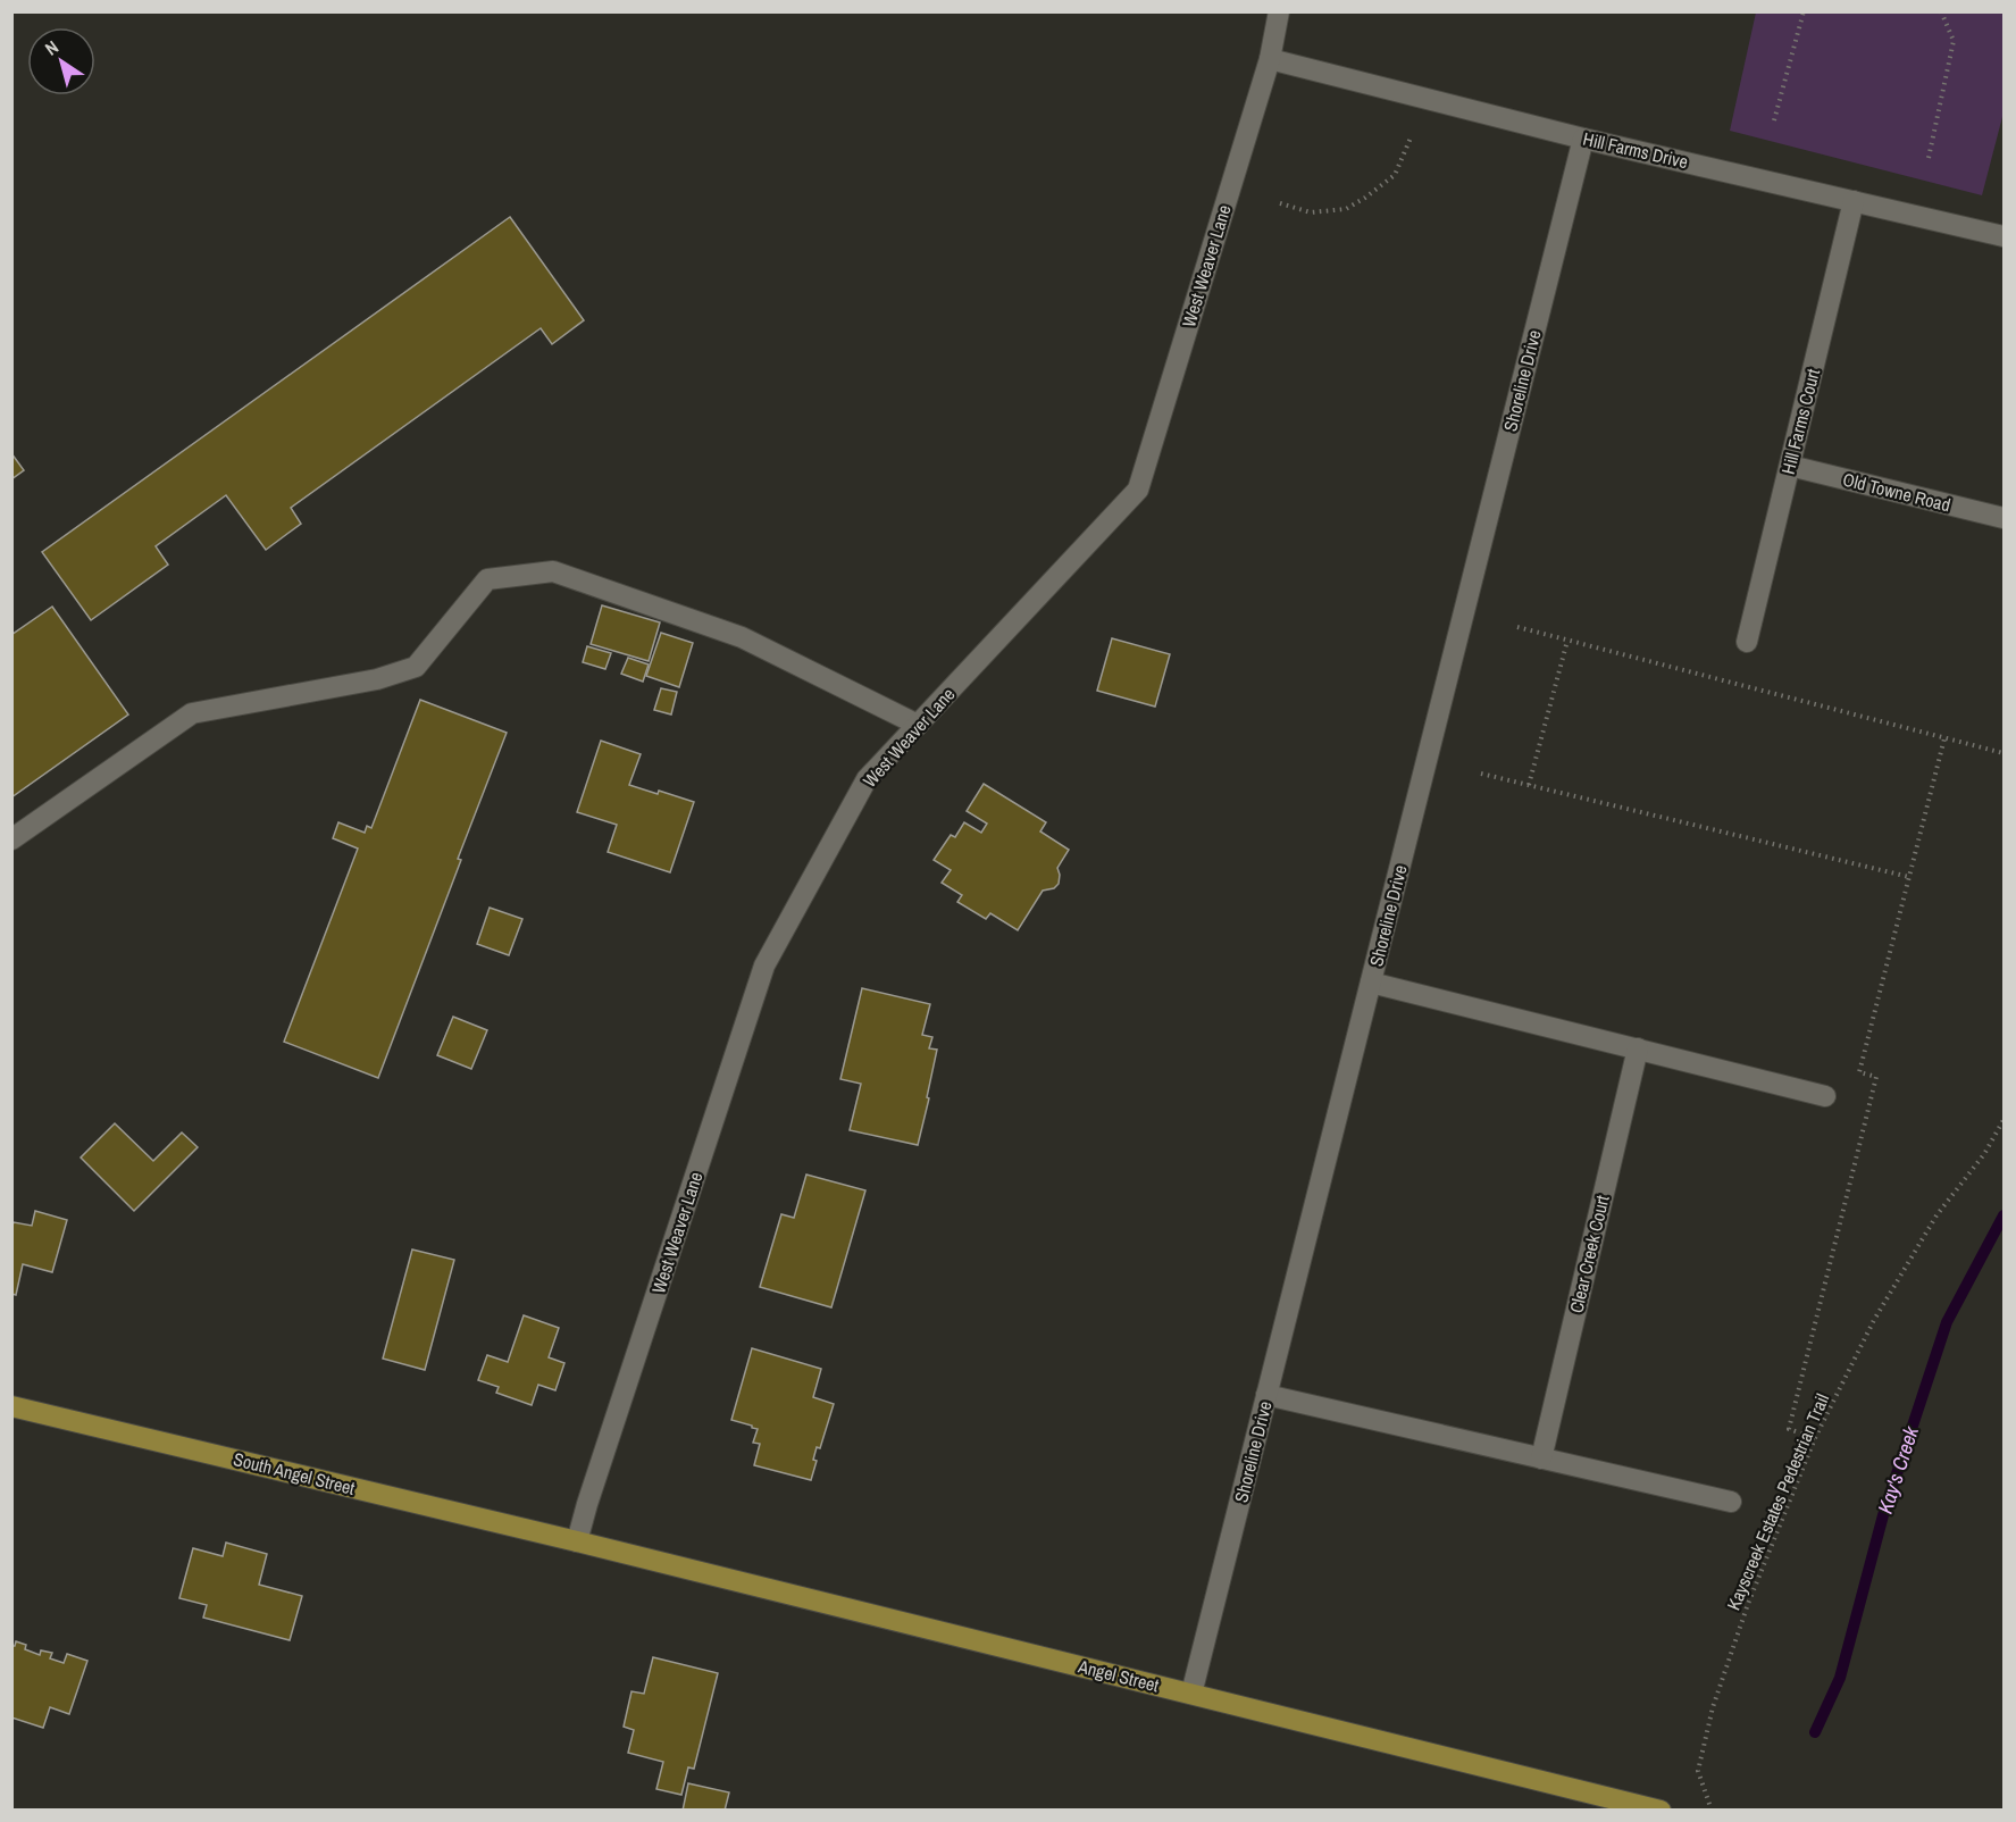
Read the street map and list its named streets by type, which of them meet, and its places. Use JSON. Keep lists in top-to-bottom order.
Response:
{
  "streets": {
    "main road": ["South Angel Street", "Angel Street"],
    "street": [
      "Hill Farms Drive",
      "West Weaver Lane",
      "Shoreline Drive",
      "Hill Farms Court",
      "Old Towne Road",
      "Clear Creek Court"
    ],
    "path": ["Kayscreek Estates Pedestrian Trail"]
  },
  "crossings": [
    ["Hill Farms Drive", "West Weaver Lane"],
    ["Hill Farms Drive", "Shoreline Drive"],
    ["Hill Farms Drive", "Hill Farms Court"],
    ["West Weaver Lane", "South Angel Street"],
    ["West Weaver Lane", "Angel Street"],
    ["Shoreline Drive", "Angel Street"],
    ["Hill Farms Court", "Old Towne Road"],
    ["South Angel Street", "Angel Street"]
  ],
  "water": ["Kay's Creek"],
  "north": "top left"
}
